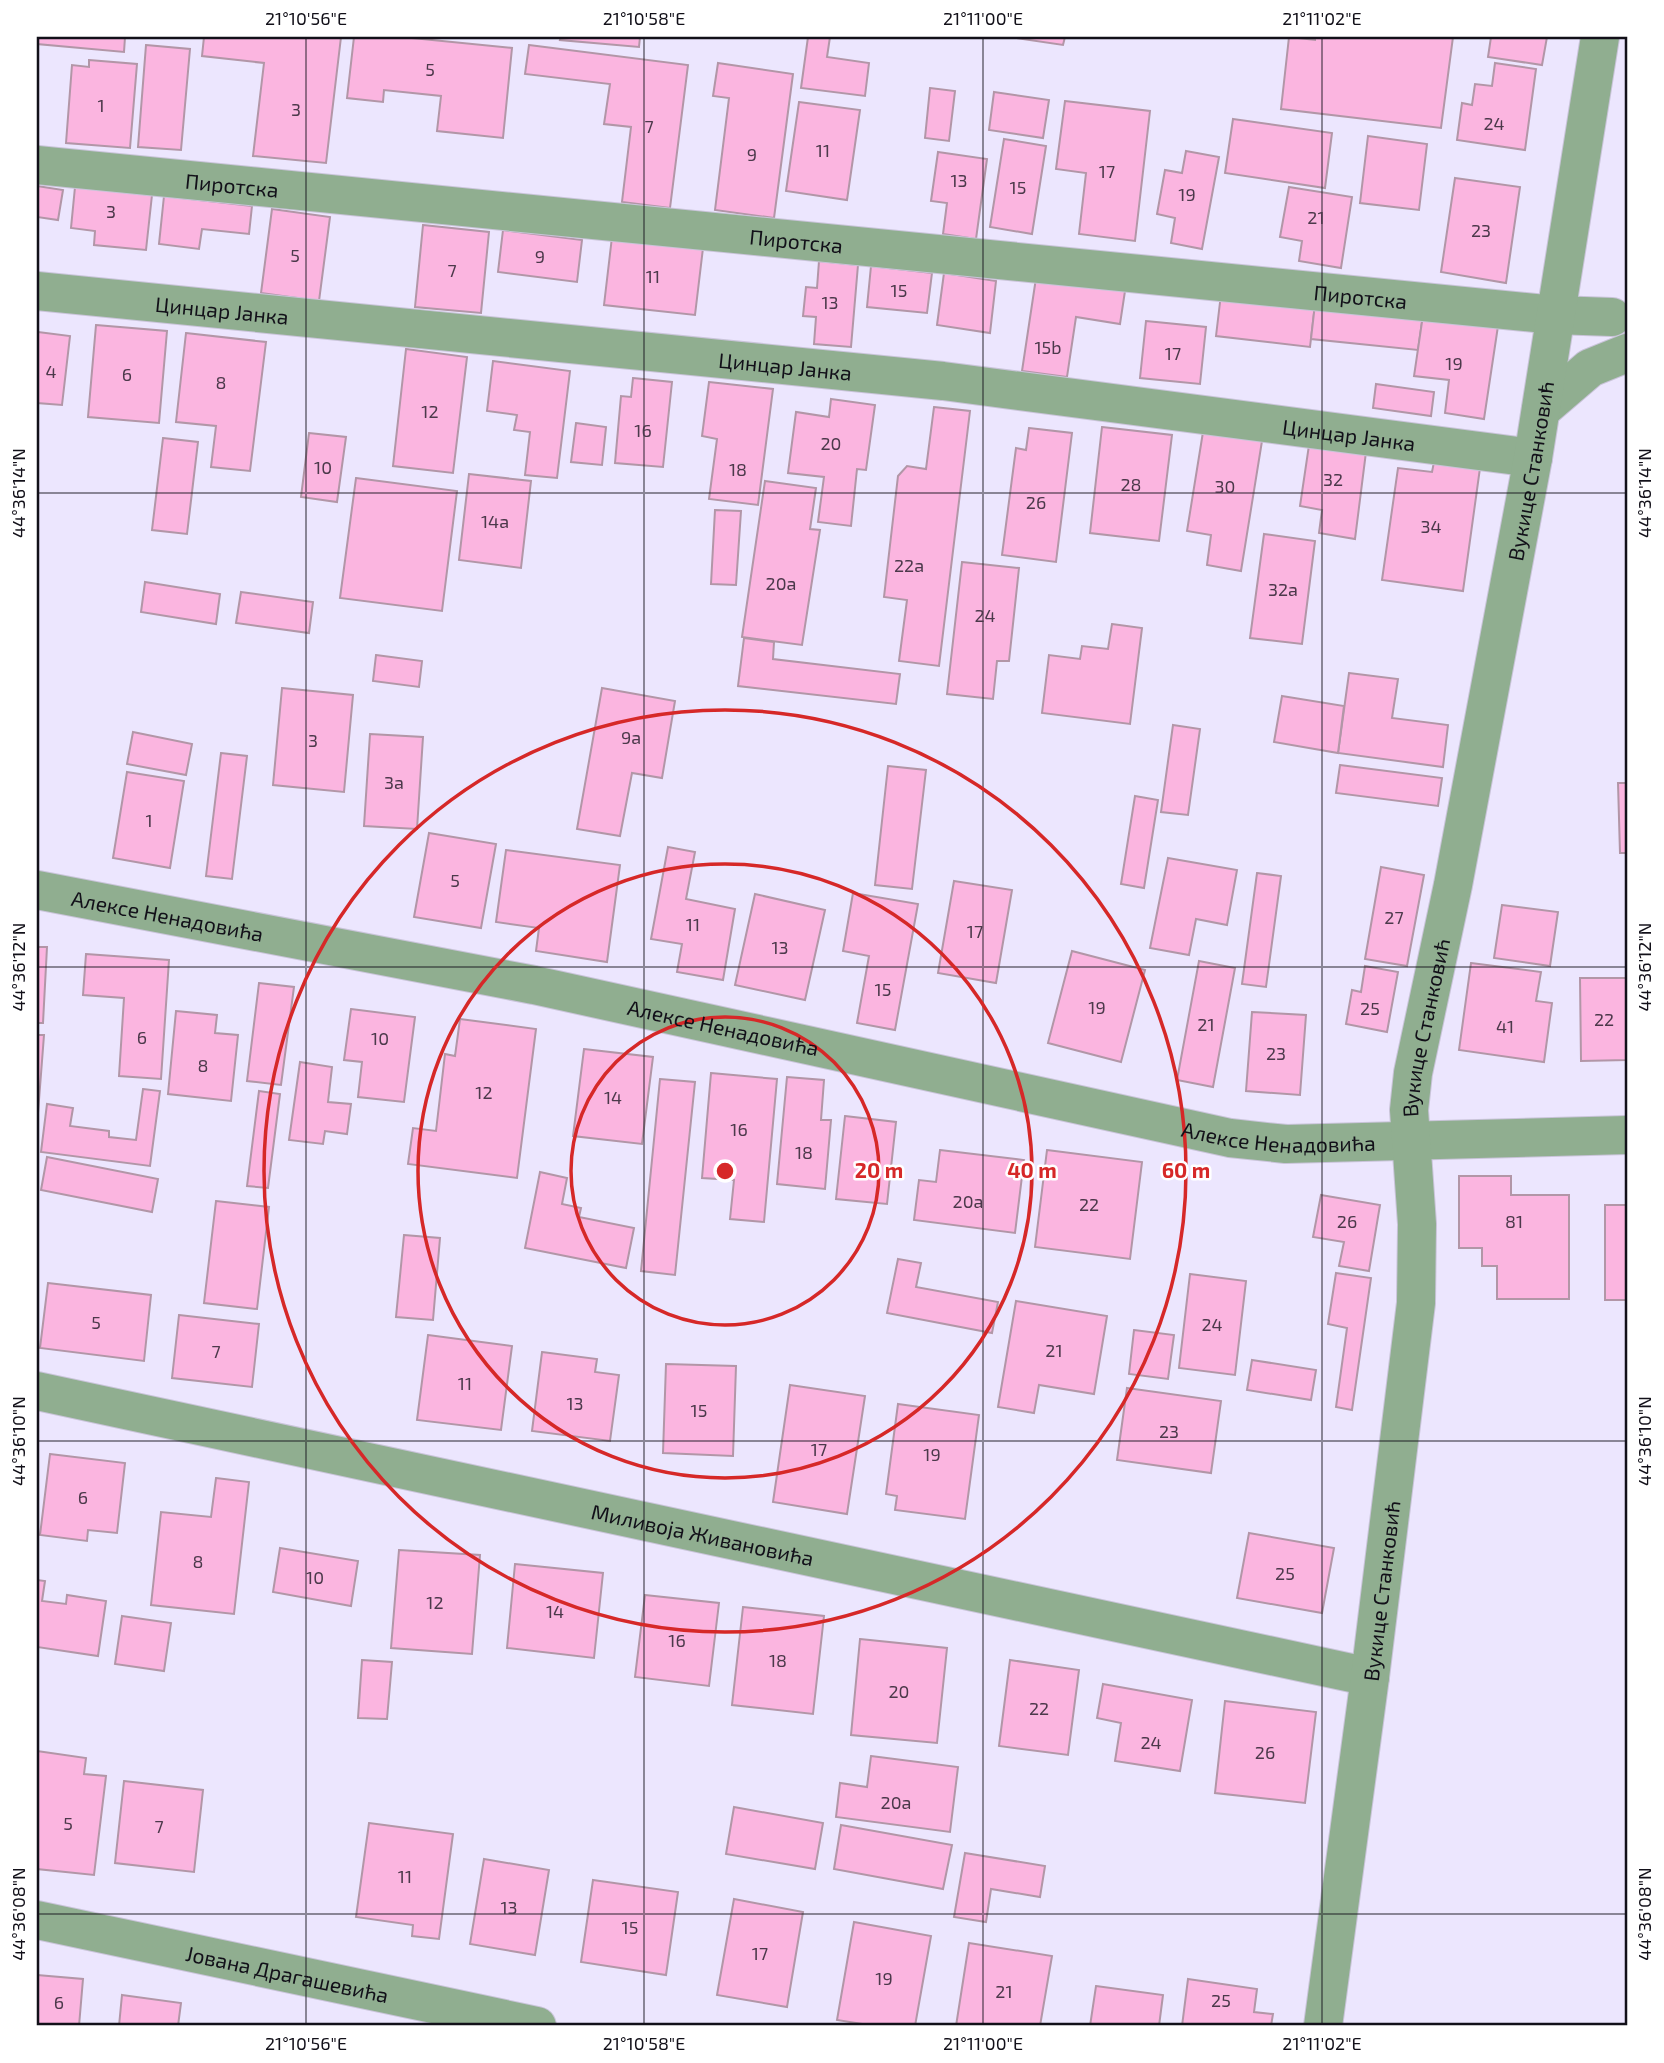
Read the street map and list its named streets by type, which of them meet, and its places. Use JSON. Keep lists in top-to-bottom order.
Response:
{
  "streets": {
    "street": [
      "Пиротска",
      "Цинцар Јанка",
      "Вукице Станковић",
      "Алексе Ненадовића",
      "Миливоја Живановића",
      "Јована Драгашевића"
    ]
  },
  "crossings": [
    ["Пиротска", "Вукице Станковић"],
    ["Цинцар Јанка", "Вукице Станковић"],
    ["Вукице Станковић", "Алексе Ненадовића"],
    ["Вукице Станковић", "Миливоја Живановића"]
  ],
  "house_numbers": [
    "5",
    "1",
    "3",
    "24",
    "7",
    "11",
    "9",
    "17",
    "13",
    "15",
    "19",
    "3",
    "21",
    "23",
    "5",
    "9",
    "7",
    "11",
    "15",
    "13",
    "15b",
    "17",
    "19",
    "4",
    "6",
    "8",
    "12",
    "16",
    "20",
    "10",
    "18",
    "32",
    "28",
    "30",
    "26",
    "14a",
    "34",
    "22a",
    "20a",
    "32a",
    "24",
    "9a",
    "3",
    "3a",
    "1",
    "5",
    "27",
    "11",
    "17",
    "13",
    "15",
    "19",
    "25",
    "22",
    "21",
    "41",
    "6",
    "10",
    "23",
    "8",
    "12",
    "14",
    "16",
    "18",
    "20a",
    "22",
    "26",
    "81",
    "5",
    "24",
    "21",
    "7",
    "11",
    "13",
    "15",
    "23",
    "17",
    "19",
    "6",
    "8",
    "25",
    "10",
    "12",
    "14",
    "16",
    "18",
    "20",
    "22",
    "24",
    "26",
    "20a",
    "5",
    "7",
    "11",
    "13",
    "15",
    "17",
    "19",
    "21",
    "25",
    "6"
  ],
  "coordinates": [
    "21°10'56\"E",
    "21°10'58\"E",
    "21°11'00\"E",
    "21°11'02\"E",
    "44°36'14\"N",
    "44°36'12\"N",
    "44°36'10\"N",
    "44°36'08\"N"
  ],
  "rings": ["20 m", "40 m", "60 m"]
}
